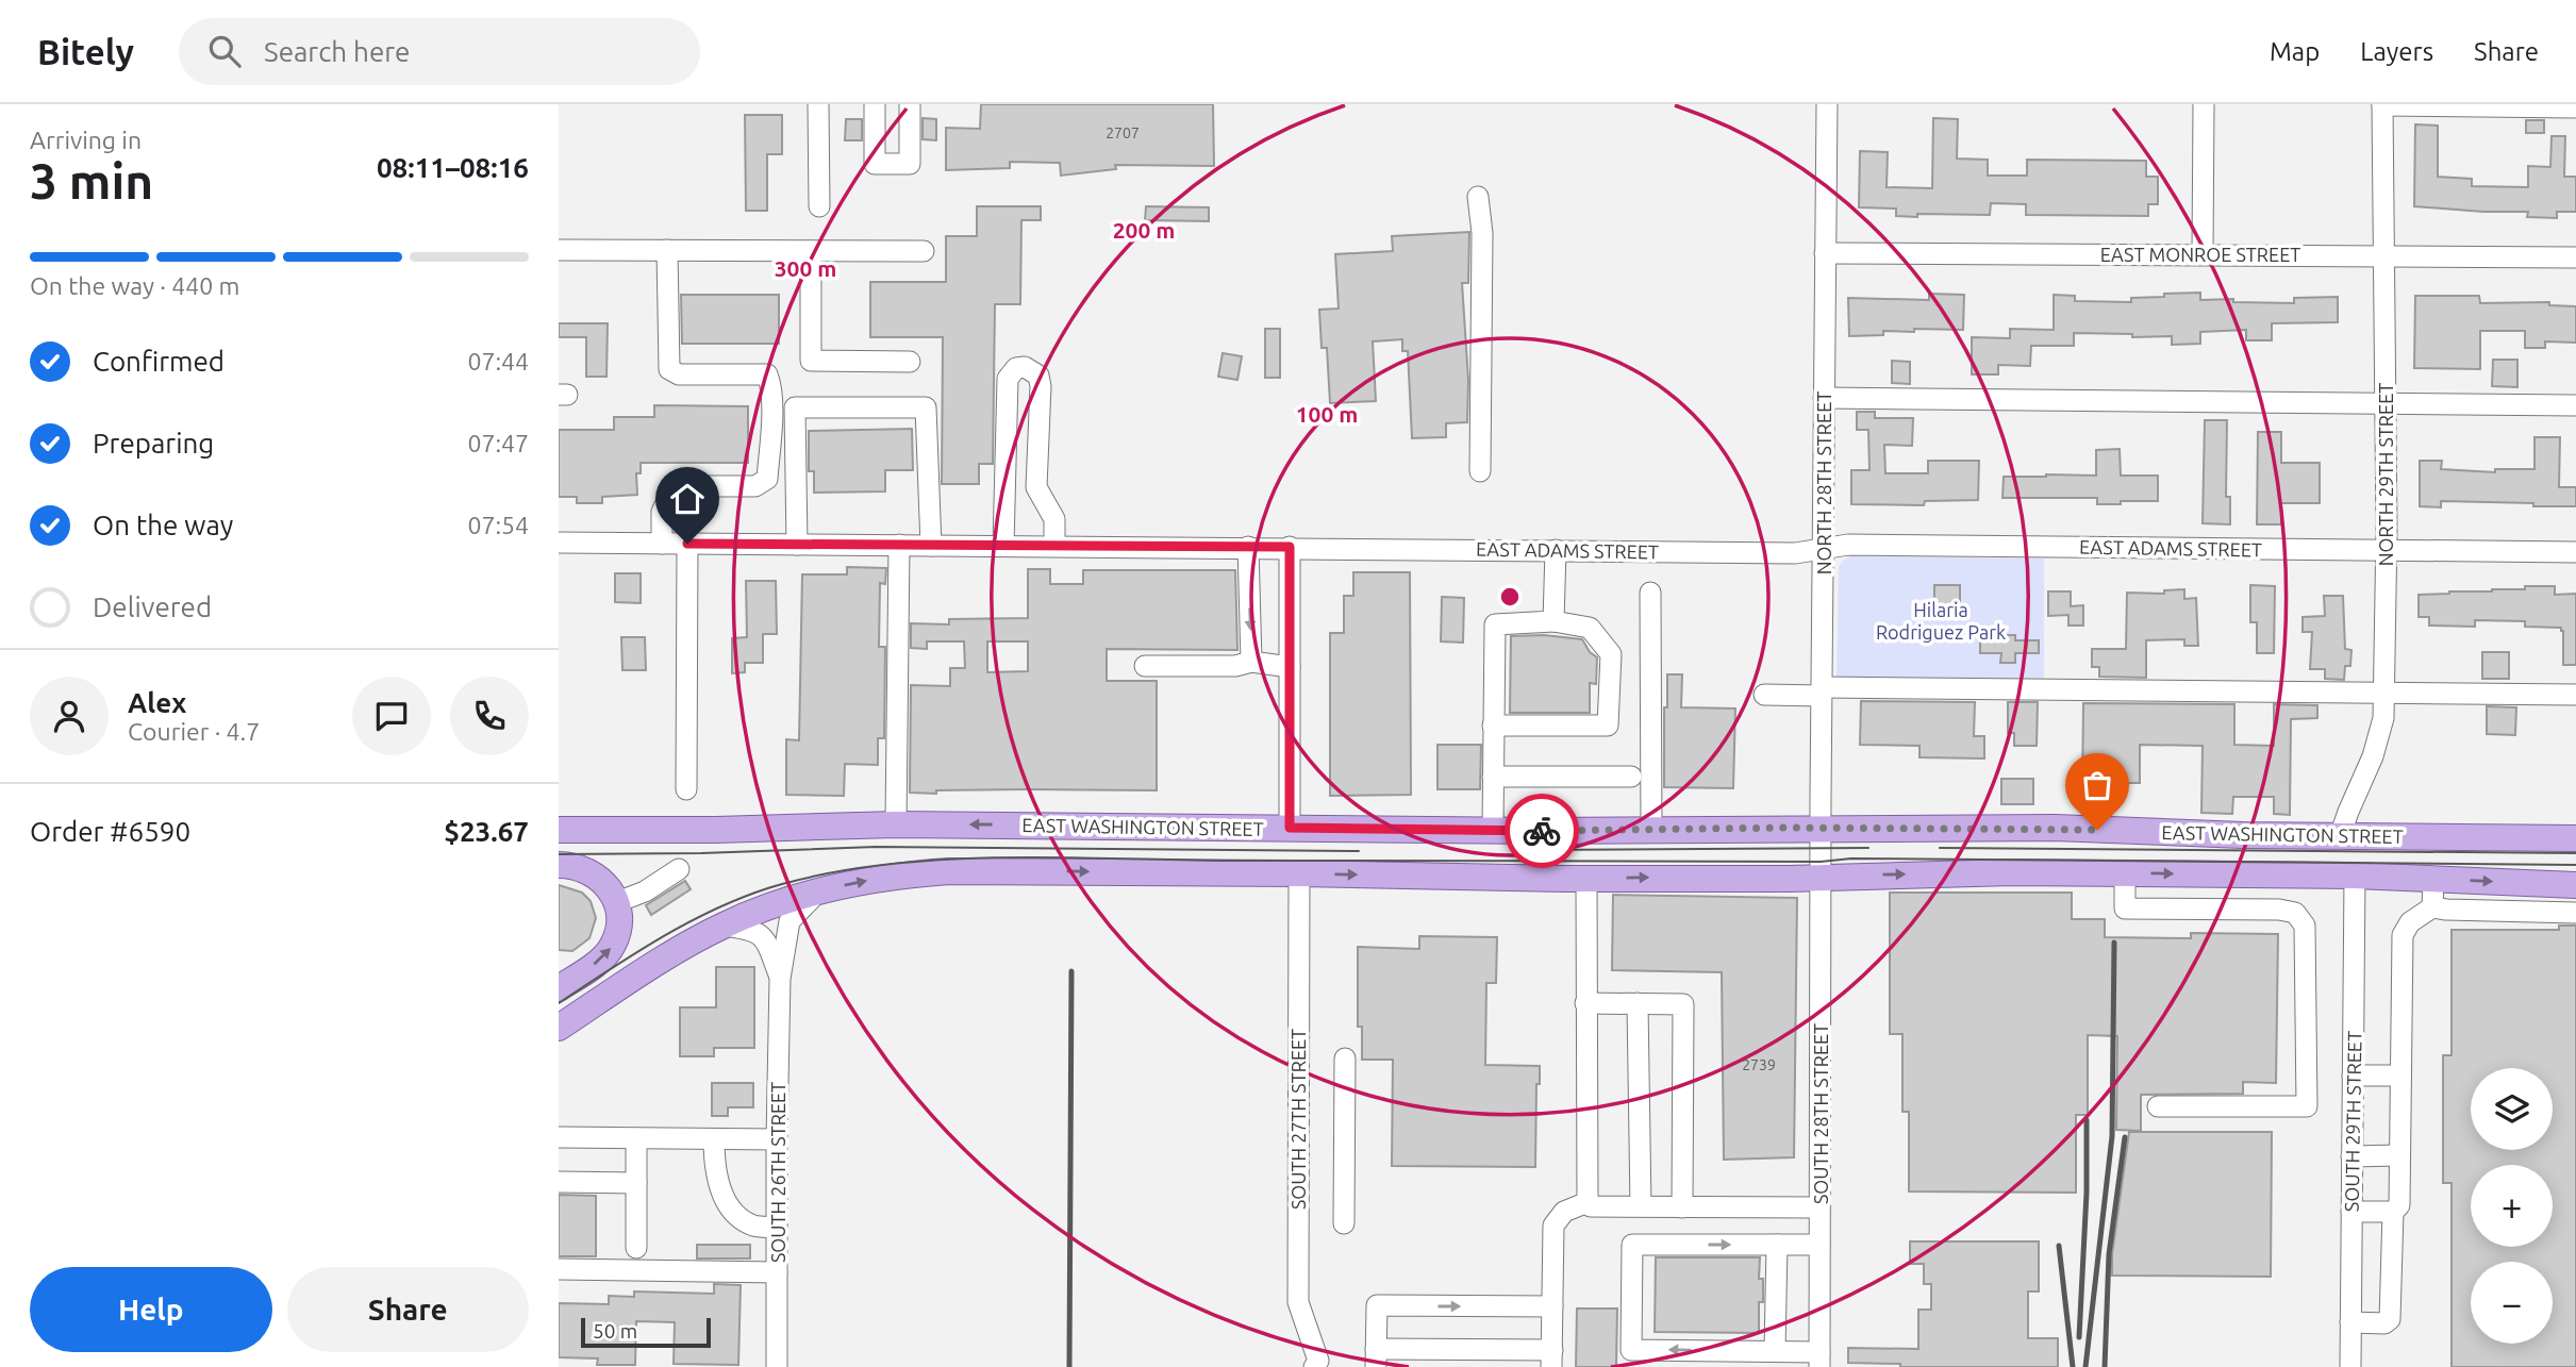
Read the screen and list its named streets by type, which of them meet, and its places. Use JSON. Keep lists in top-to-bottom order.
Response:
{
  "streets": {
    "main road": ["EAST WASHINGTON STREET"],
    "street": [
      "EAST MONROE STREET",
      "NORTH 29TH STREET",
      "NORTH 28TH STREET",
      "EAST ADAMS STREET",
      "SOUTH 28TH STREET",
      "SOUTH 27TH STREET",
      "SOUTH 29TH STREET",
      "SOUTH 26TH STREET"
    ]
  },
  "crossings": [
    ["EAST MONROE STREET", "NORTH 29TH STREET"],
    ["EAST MONROE STREET", "NORTH 28TH STREET"],
    ["NORTH 29TH STREET", "EAST ADAMS STREET"],
    ["NORTH 29TH STREET", "EAST WASHINGTON STREET"],
    ["NORTH 28TH STREET", "EAST ADAMS STREET"],
    ["NORTH 28TH STREET", "EAST WASHINGTON STREET"],
    ["NORTH 28TH STREET", "SOUTH 28TH STREET"]
  ],
  "parks": ["Hilaria Rodriguez Park"],
  "house_numbers": ["2707", "2739"],
  "scale_bar": "50 m",
  "page": {
    "header": "Bitely",
    "search": "Search here",
    "nav": ["Map", "Layers", "Share"],
    "heading": ["3 min", "Arriving in", "08:11–08:16"],
    "panel": [
      "Alex",
      "Courier · 4.7",
      "Order #6590",
      "$23.67"
    ],
    "bar": "On the way · 440 m",
    "list": [
      ["Confirmed", "07:44"],
      ["Preparing", "07:47"],
      ["On the way", "07:54"],
      "Delivered"
    ],
    "map_buttons": ["+", "−"],
    "buttons": ["Help", "Share"],
    "scale": "50 m"
  },
  "rings": ["200 m", "300 m", "100 m"]
}
